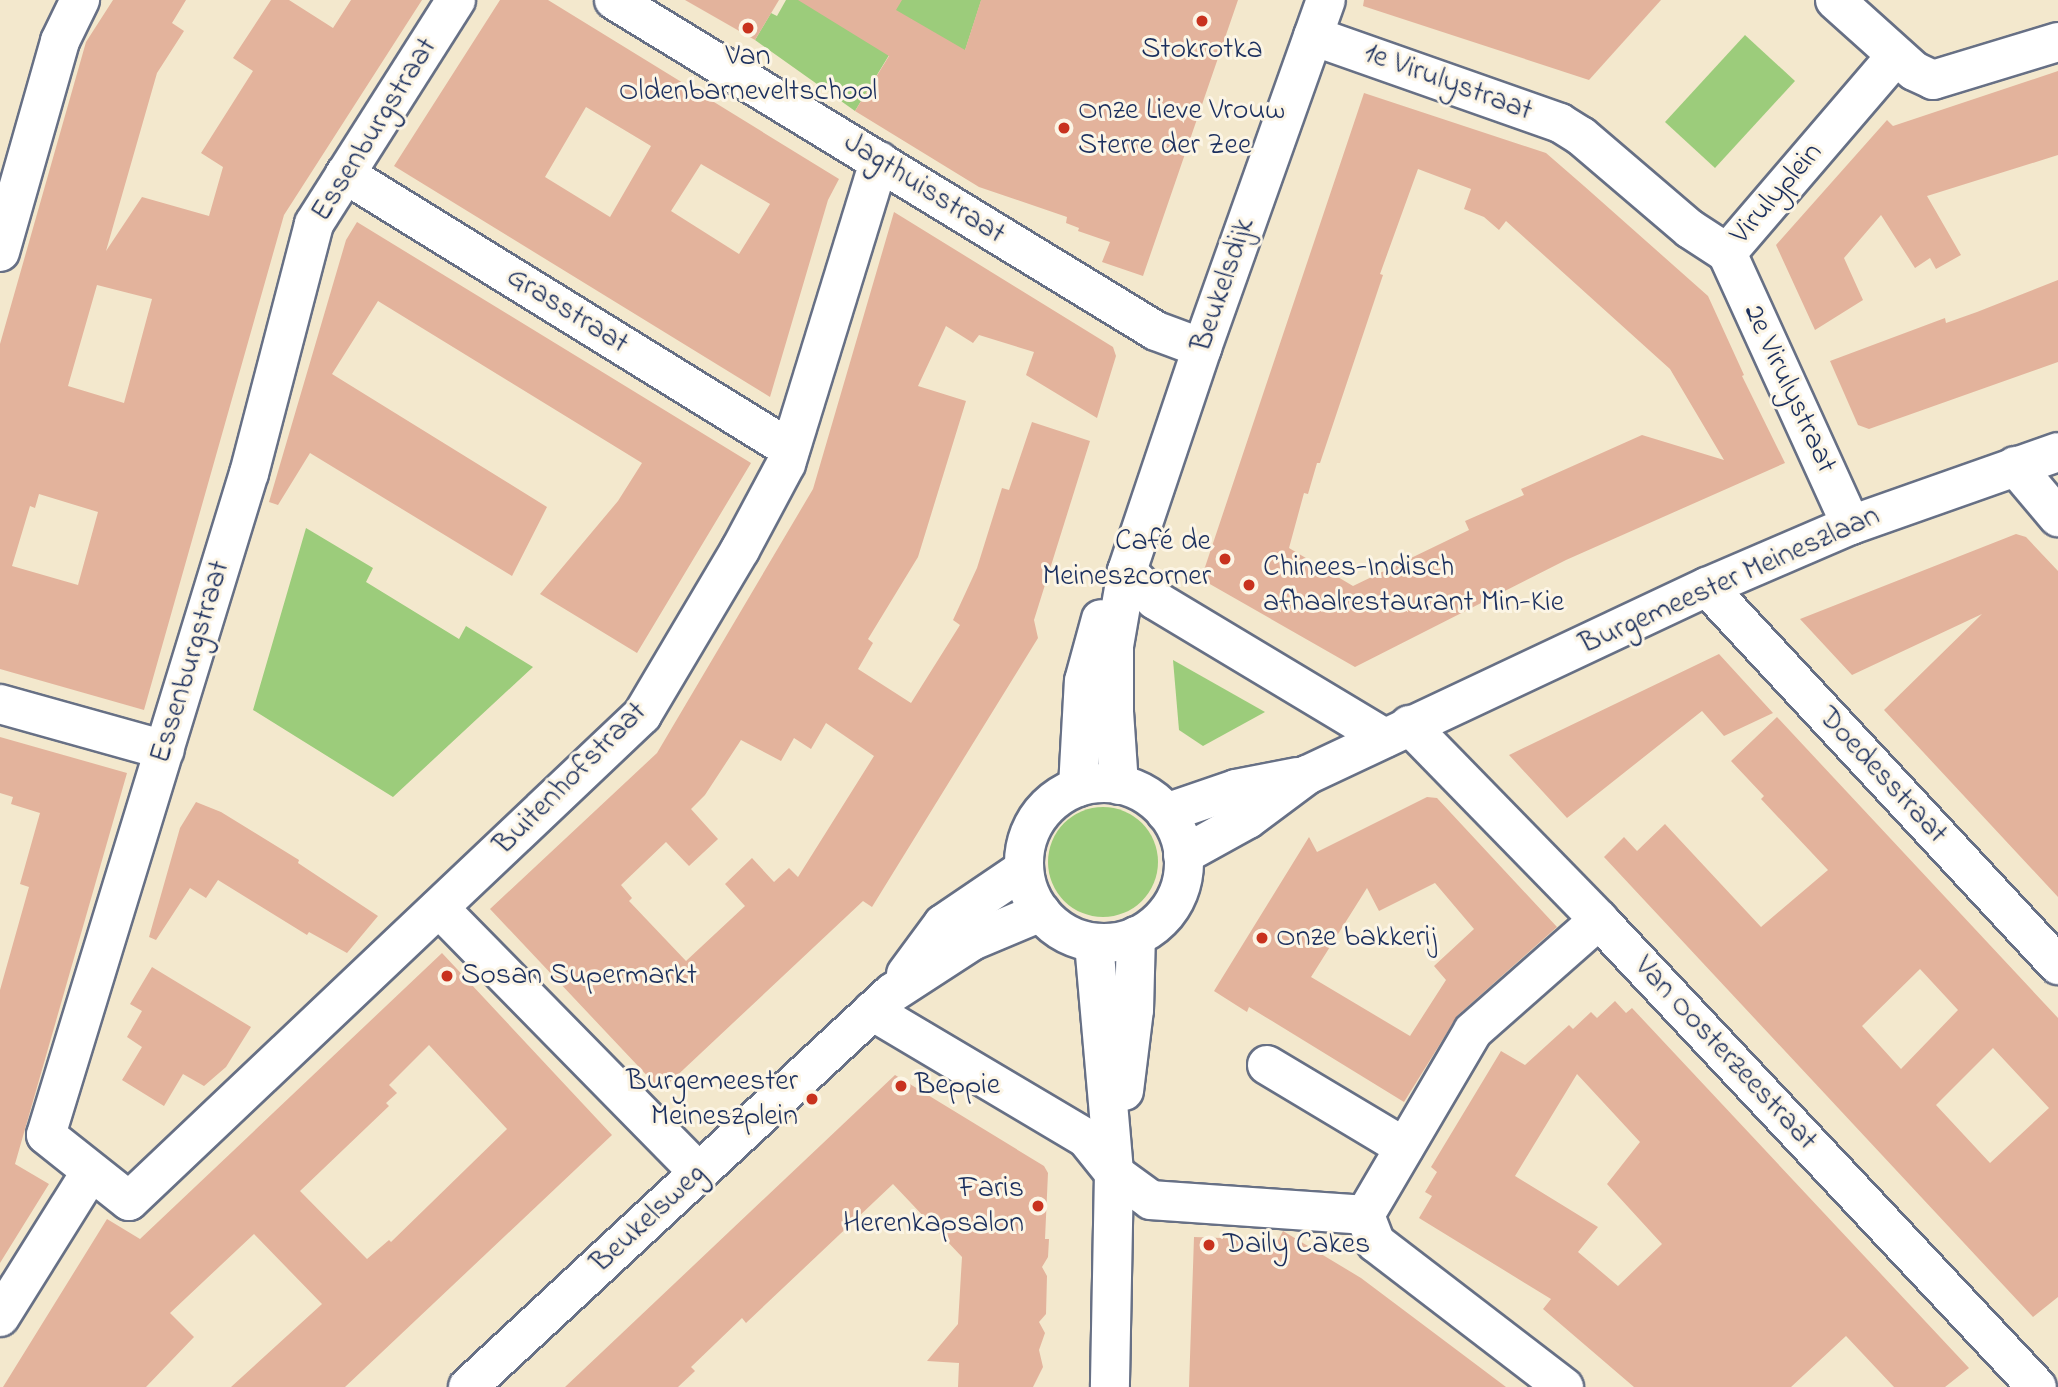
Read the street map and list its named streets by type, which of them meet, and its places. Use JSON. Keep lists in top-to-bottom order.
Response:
{
  "streets": {
    "street": [
      "1e Virulystraat",
      "Essenburgstraat",
      "Jagthuisstraat",
      "Virulyplein",
      "Beukelsdijk",
      "Grasstraat",
      "2e Virulystraat",
      "Burgemeester Meineszlaan",
      "Doedesstraat",
      "Buitenhofstraat",
      "Van Oosterzeestraat",
      "Beukelsweg"
    ]
  },
  "crossings": [
    ["1e Virulystraat", "Virulyplein"],
    ["1e Virulystraat", "Beukelsdijk"],
    ["Essenburgstraat", "Grasstraat"],
    ["Essenburgstraat", "Buitenhofstraat"],
    ["Jagthuisstraat", "Beukelsdijk"],
    ["Jagthuisstraat", "Buitenhofstraat"],
    ["Virulyplein", "2e Virulystraat"],
    ["Beukelsdijk", "Beukelsweg"],
    ["Grasstraat", "Buitenhofstraat"],
    ["2e Virulystraat", "Burgemeester Meineszlaan"],
    ["Burgemeester Meineszlaan", "Doedesstraat"],
    ["Burgemeester Meineszlaan", "Van Oosterzeestraat"]
  ],
  "places": [
    "Stokrotka",
    "Van Oldenbarneveltschool",
    "Onze Lieve Vrouw Sterre der Zee",
    "Café de Meineszcorner",
    "Chinees-Indisch afhaalrestaurant Min-Kie",
    "Onze bakkerij",
    "Sosan Supermarkt",
    "Beppie",
    "Burgemeester Meineszplein",
    "Faris Herenkapsalon",
    "Daily Cakes"
  ]
}
